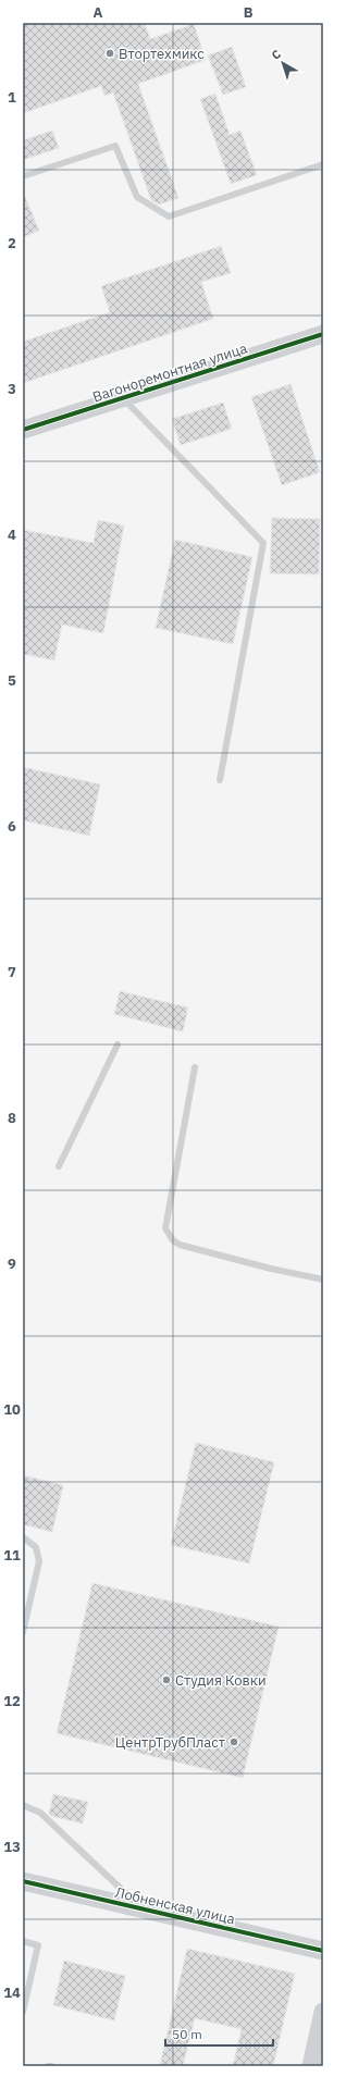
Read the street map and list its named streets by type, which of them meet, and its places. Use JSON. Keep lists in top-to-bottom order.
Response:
{
  "streets": {
    "street": ["Вагоноремонтная улица", "Лобненская улица"]
  },
  "places": ["Втортехмикс", "Студия Ковки", "ЦентрТрубПласт"],
  "scale_bar": "50 m",
  "north": "top left",
  "grid": {
    "columns": ["A", "B"],
    "rows": [
      "1",
      "2",
      "3",
      "4",
      "5",
      "6",
      "7",
      "8",
      "9",
      "10",
      "11",
      "12",
      "13",
      "14"
    ]
  }
}
